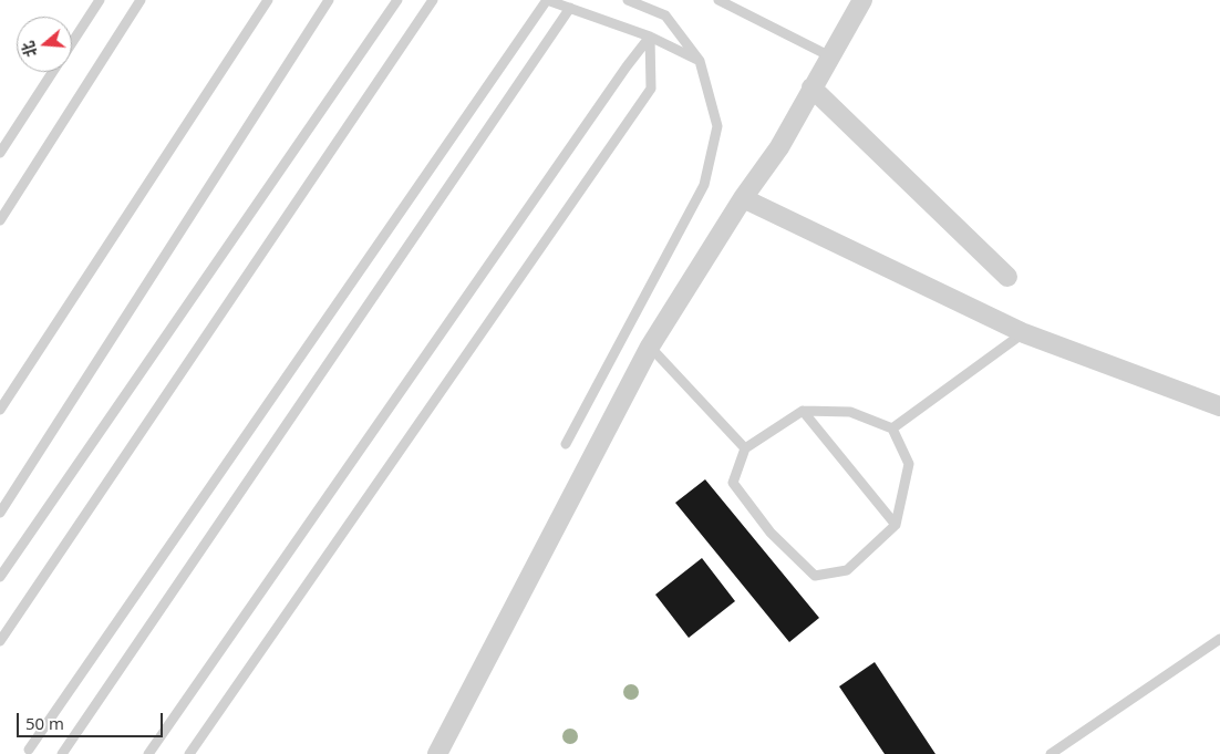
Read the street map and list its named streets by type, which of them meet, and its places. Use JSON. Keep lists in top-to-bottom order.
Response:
{
  "scale_bar": "50 m",
  "north": "left"
}
